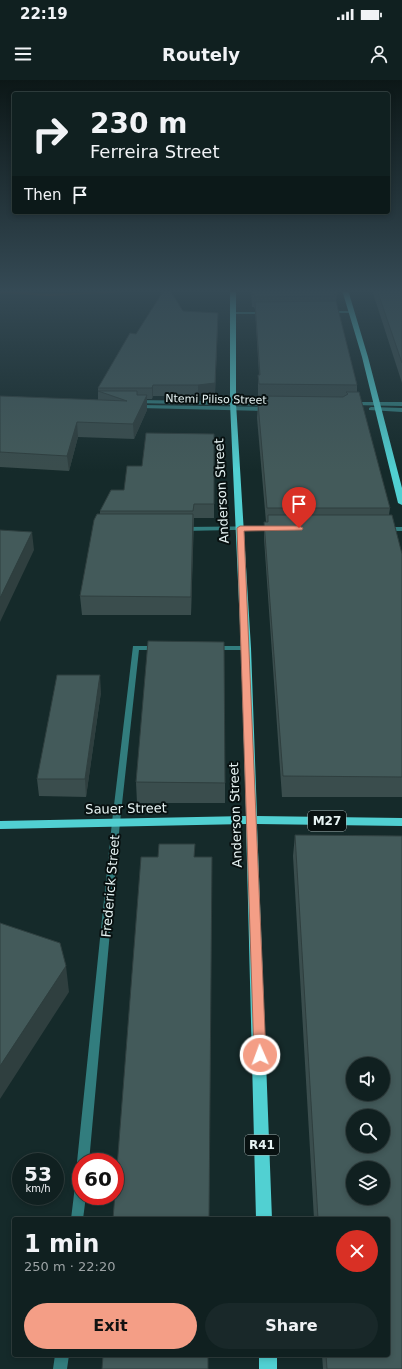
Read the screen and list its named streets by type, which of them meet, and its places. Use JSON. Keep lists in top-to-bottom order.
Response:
{
  "streets": {
    "main road": [
      "Anderson Street",
      "Sauer Street",
      "M27",
      "R41"
    ],
    "street": ["Ntemi Piliso Street", "Frederick Street"]
  },
  "crossings": [
    ["Ntemi Piliso Street", "Anderson Street"],
    ["Ntemi Piliso Street", "R41"],
    ["Anderson Street", "Sauer Street"],
    ["Anderson Street", "M27"],
    ["Anderson Street", "R41"],
    ["Sauer Street", "M27"],
    ["Sauer Street", "Frederick Street"]
  ],
  "page": {
    "status": "22:19",
    "header": "Routely",
    "turn": ["230 m", "Ferreira Street"],
    "then": "Then",
    "speed": "53 km/h",
    "limit": "60",
    "heading": ["1 min", "250 m · 22:20"],
    "buttons": ["Exit", "Share"]
  }
}
